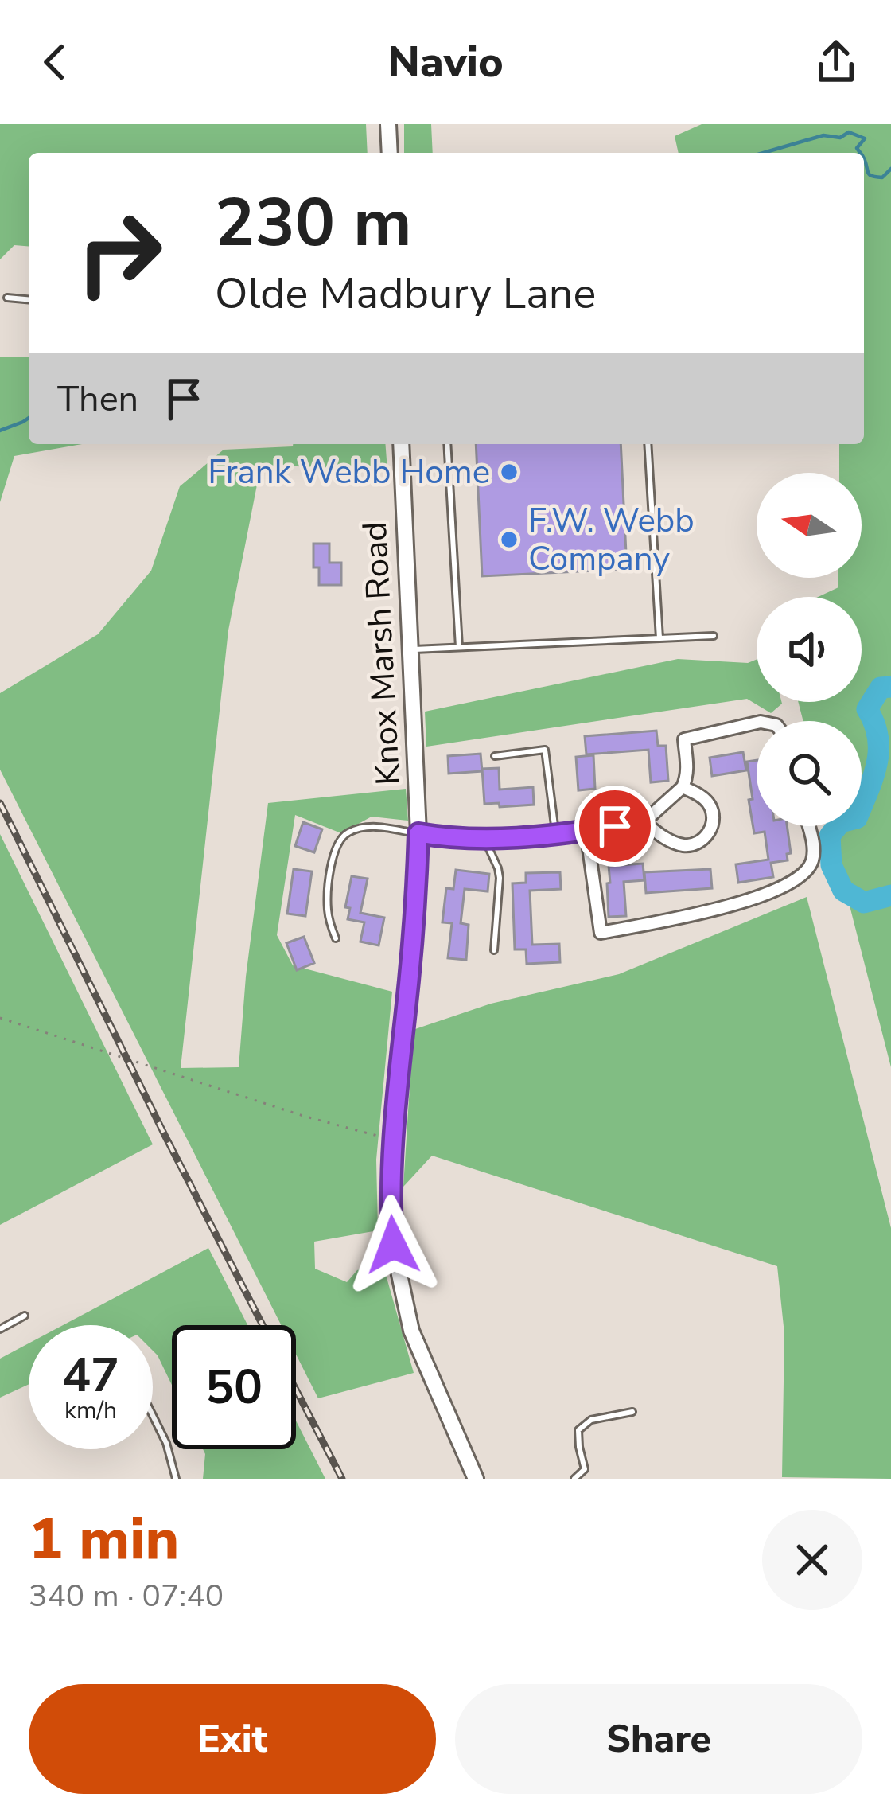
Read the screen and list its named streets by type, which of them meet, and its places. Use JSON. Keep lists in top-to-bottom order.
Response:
{
  "streets": {
    "main road": ["Knox Marsh Road"]
  },
  "places": ["Frank Webb Home", "F.W. Webb Company"],
  "north": "left",
  "page": {
    "header": "Navio",
    "turn": ["230 m", "Olde Madbury Lane"],
    "then": "Then",
    "speed": "47 km/h",
    "limit": "50",
    "heading": ["1 min", "340 m · 07:40"],
    "buttons": ["Exit", "Share"]
  }
}
